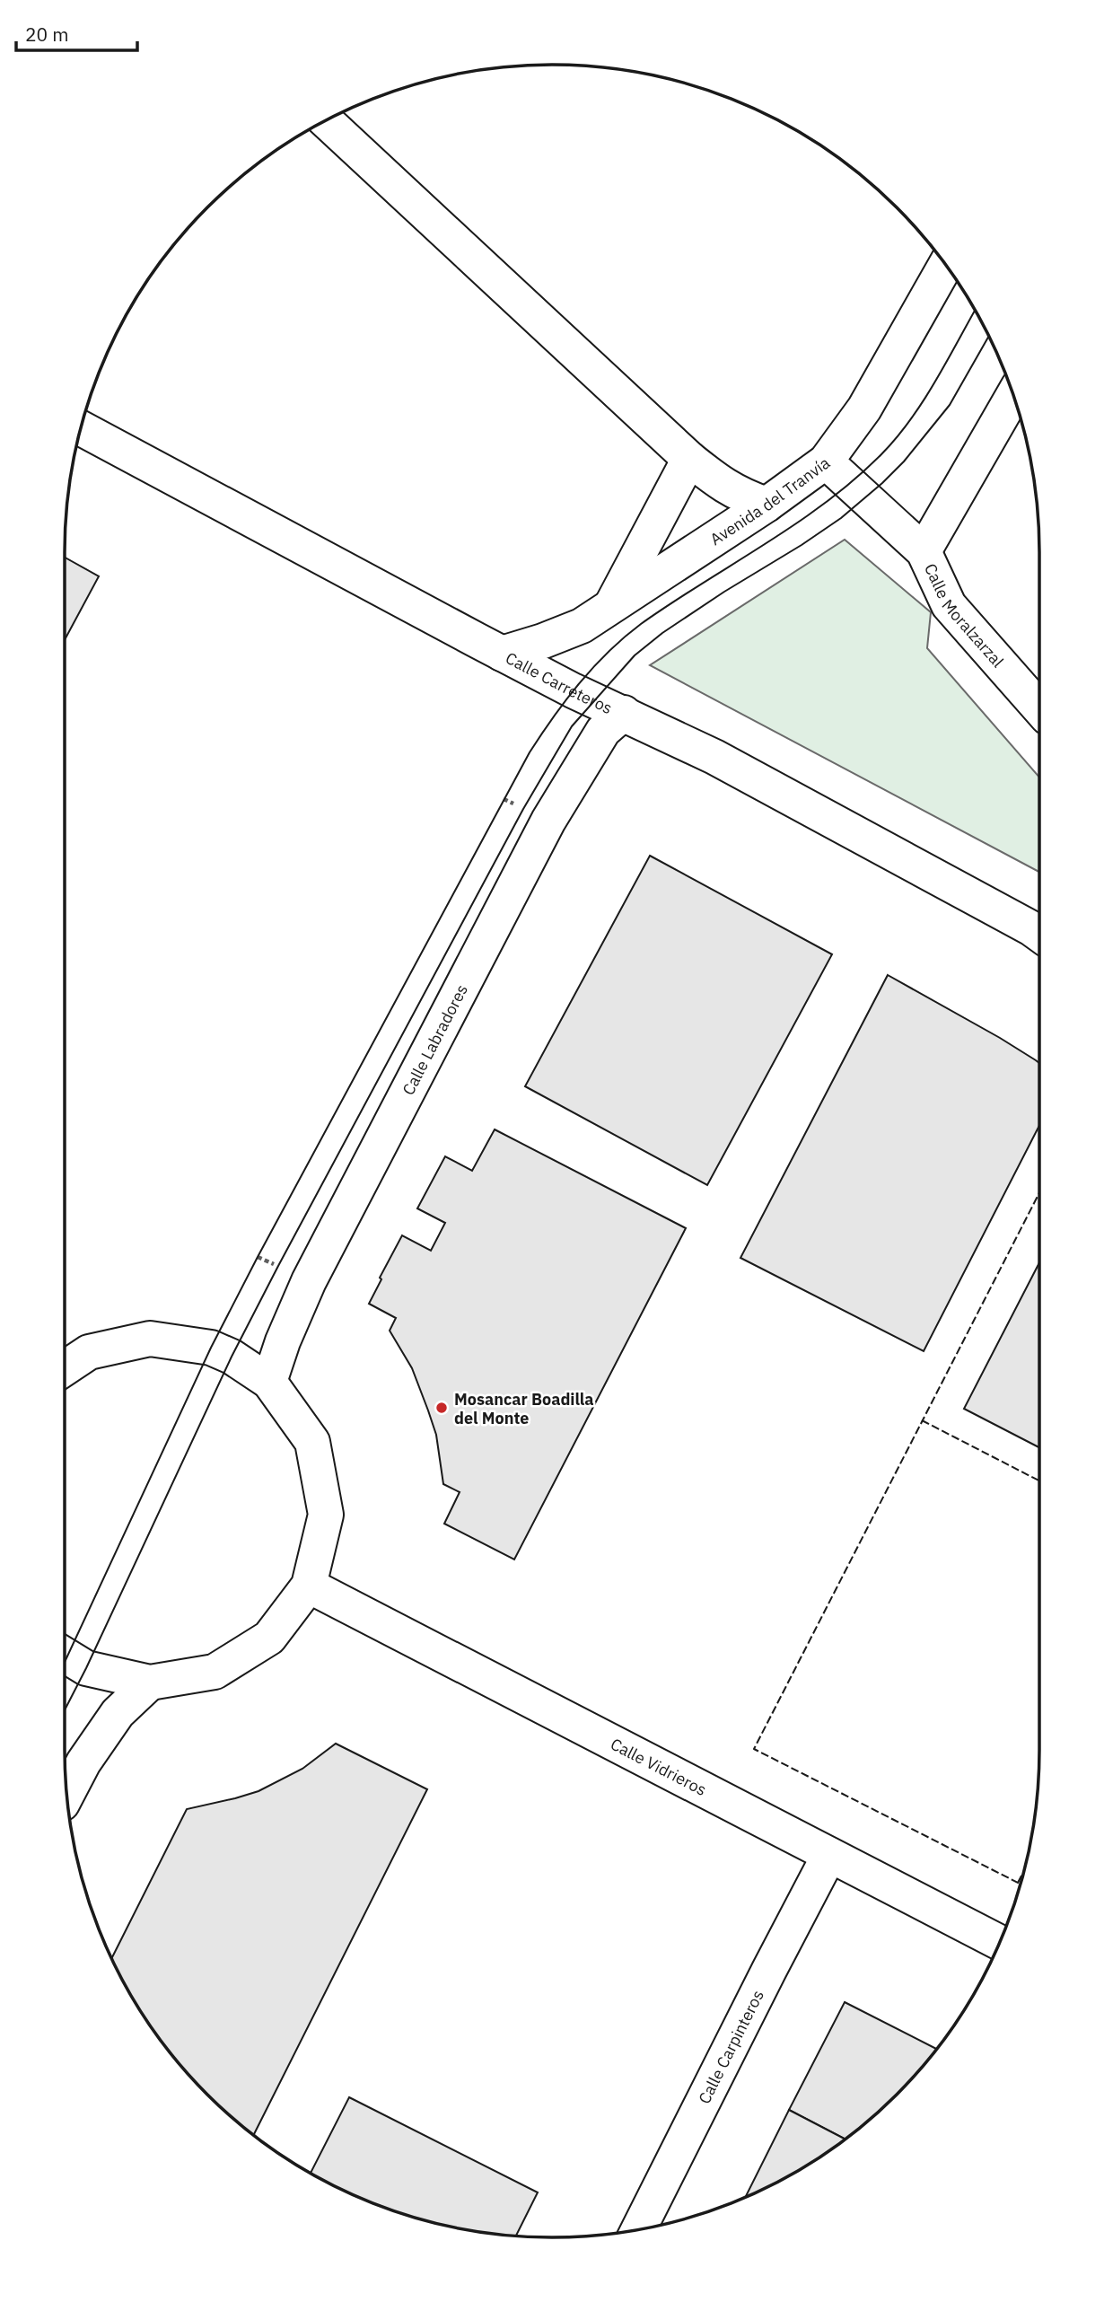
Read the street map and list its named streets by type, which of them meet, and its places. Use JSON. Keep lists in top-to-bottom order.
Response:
{
  "streets": {
    "street": [
      "Avenida del Tranvía",
      "Calle Moralzarzal",
      "Calle Carreteros",
      "Calle Labradores",
      "Calle Vidrieros",
      "Calle Carpinteros"
    ]
  },
  "crossings": [
    ["Avenida del Tranvía", "Calle Moralzarzal"],
    ["Avenida del Tranvía", "Calle Carreteros"],
    ["Calle Carreteros", "Calle Labradores"],
    ["Calle Vidrieros", "Calle Carpinteros"]
  ],
  "places": ["Mosancar Boadilla del Monte"],
  "scale_bar": "20 m"
}
